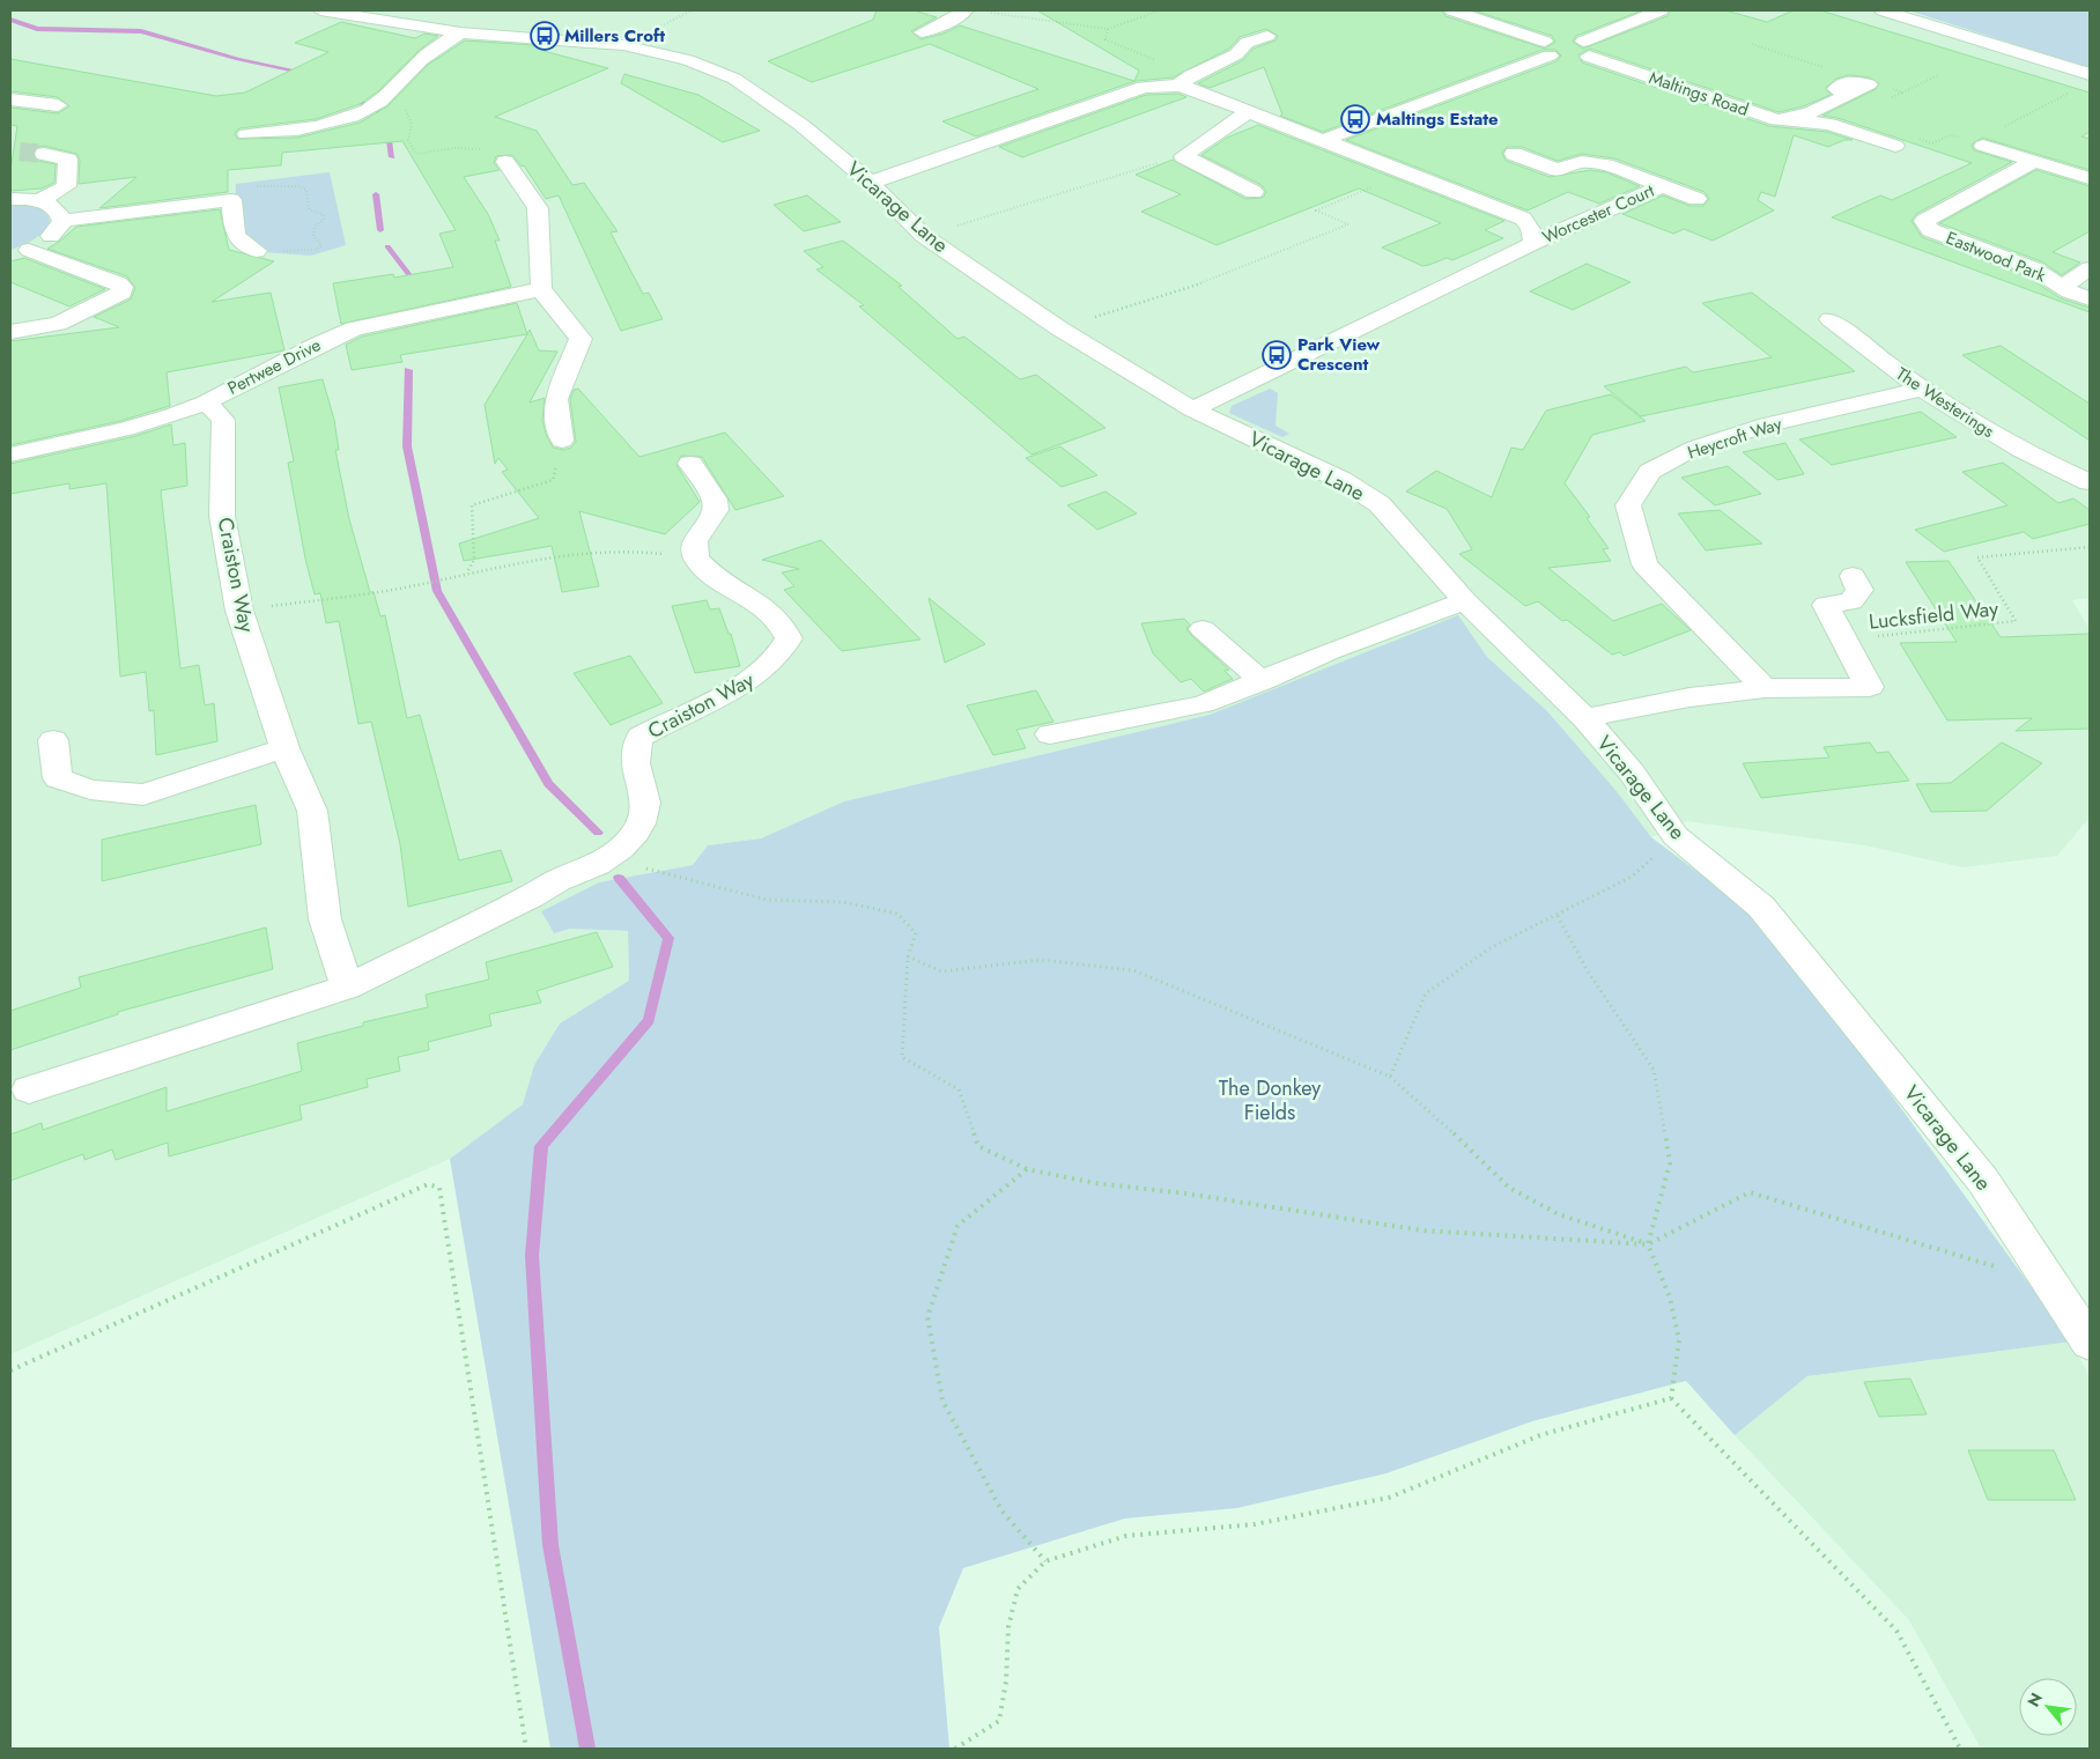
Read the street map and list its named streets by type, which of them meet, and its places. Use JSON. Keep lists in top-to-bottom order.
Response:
{
  "streets": {
    "street": [
      "Maltings Road",
      "Vicarage Lane",
      "Worcester Court",
      "Eastwood Park",
      "Pertwee Drive",
      "The Westerings",
      "Heycroft Way",
      "Craiston Way"
    ],
    "path": ["Lucksfield Way"]
  },
  "crossings": [
    ["Pertwee Drive", "Craiston Way"],
    ["The Westerings", "Heycroft Way"]
  ],
  "parks": ["The Donkey Fields"],
  "places": {
    "bus stop": ["Millers Croft", "Maltings Estate", "Park View Crescent"]
  },
  "north": "top left"
}
